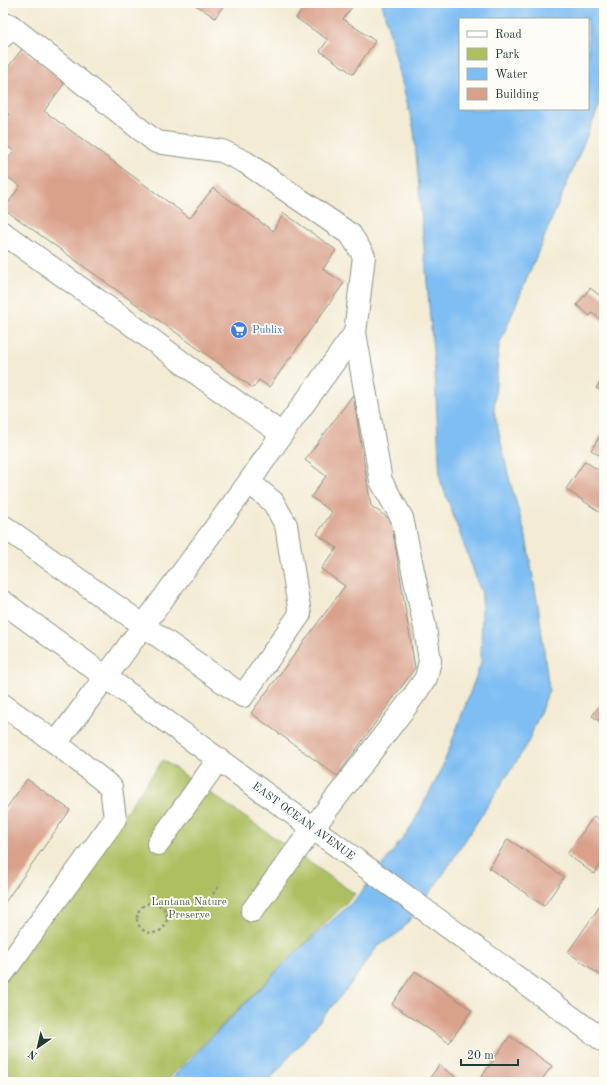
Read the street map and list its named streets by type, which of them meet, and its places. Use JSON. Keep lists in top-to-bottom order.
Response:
{
  "streets": {
    "main road": ["EAST OCEAN AVENUE"]
  },
  "parks": ["Lantana Nature Preserve"],
  "places": {
    "supermarket": ["Publix"]
  },
  "legend": [
    "Road",
    "Park",
    "Water",
    "Building"
  ],
  "scale_bar": "20 m",
  "north": "bottom left"
}
